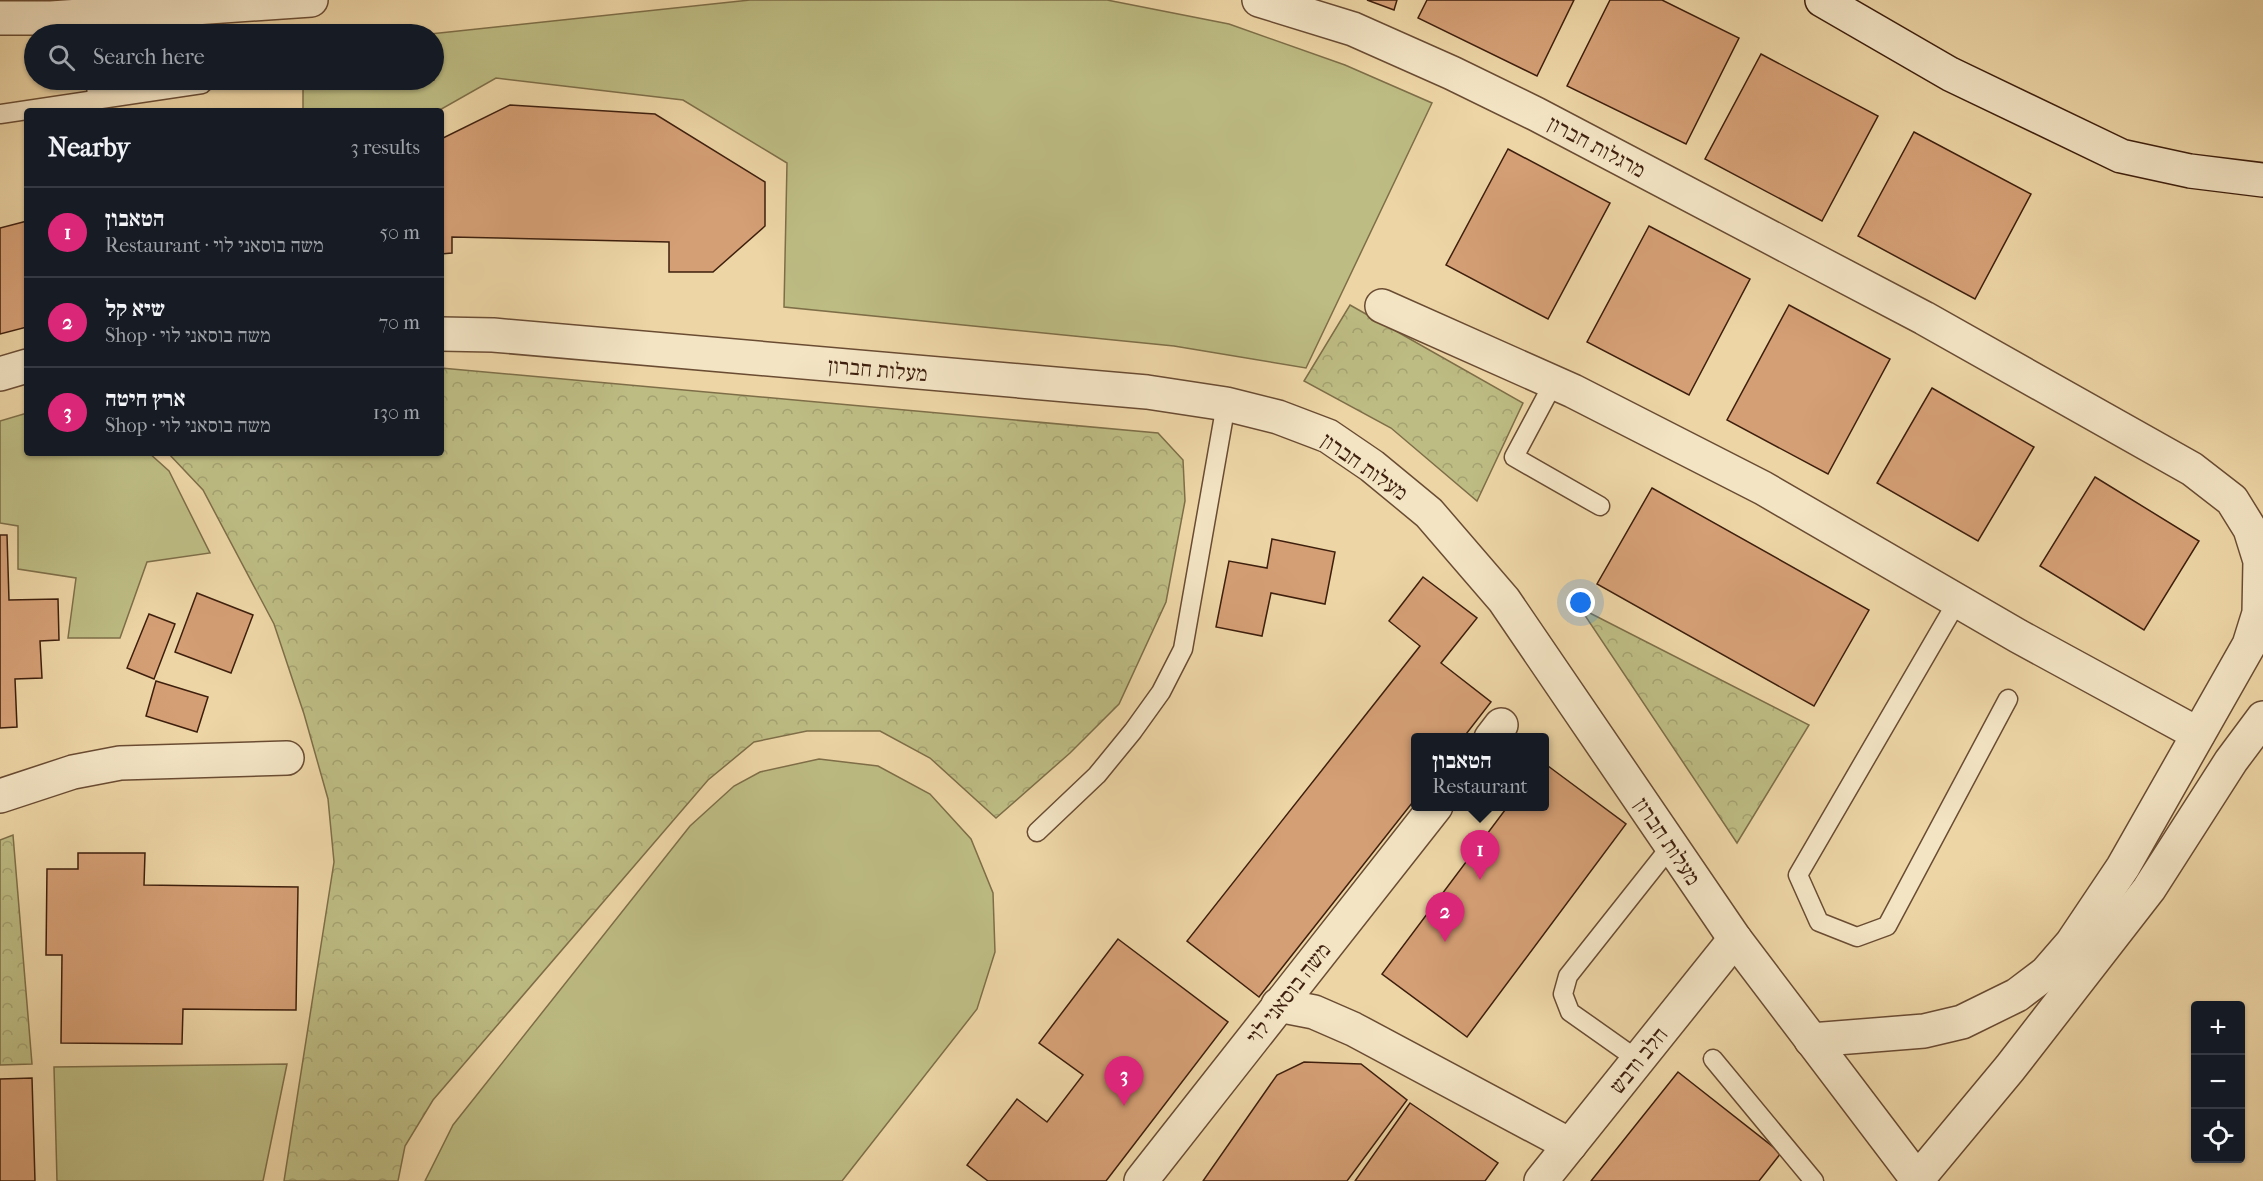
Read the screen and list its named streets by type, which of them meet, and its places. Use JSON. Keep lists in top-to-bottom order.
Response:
{
  "streets": {
    "street": [
      "מרגלות חברון",
      "מעלות חברון",
      "משה בוסאני לוי",
      "חלב ודבש"
    ]
  },
  "crossings": [
    ["מרגלות חברון", "מעלות חברון"],
    ["מעלות חברון", "חלב ודבש"]
  ],
  "page": {
    "search": "Search here",
    "heading": ["Nearby", "3 results"],
    "list": [
      {
        "mark": "1",
        "name": "הטאבון",
        "note": "Restaurant · משה בוסאני לוי",
        "value": "50 m"
      },
      {
        "mark": "2",
        "name": "שיא קל",
        "note": "Shop · משה בוסאני לוי",
        "value": "70 m"
      },
      {
        "mark": "3",
        "name": "ארץ חיטה",
        "note": "Shop · משה בוסאני לוי",
        "value": "130 m"
      }
    ],
    "popup": ["הטאבון", "Restaurant"],
    "pins": ["1", "2", "3"],
    "map_buttons": ["+", "−"]
  }
}
